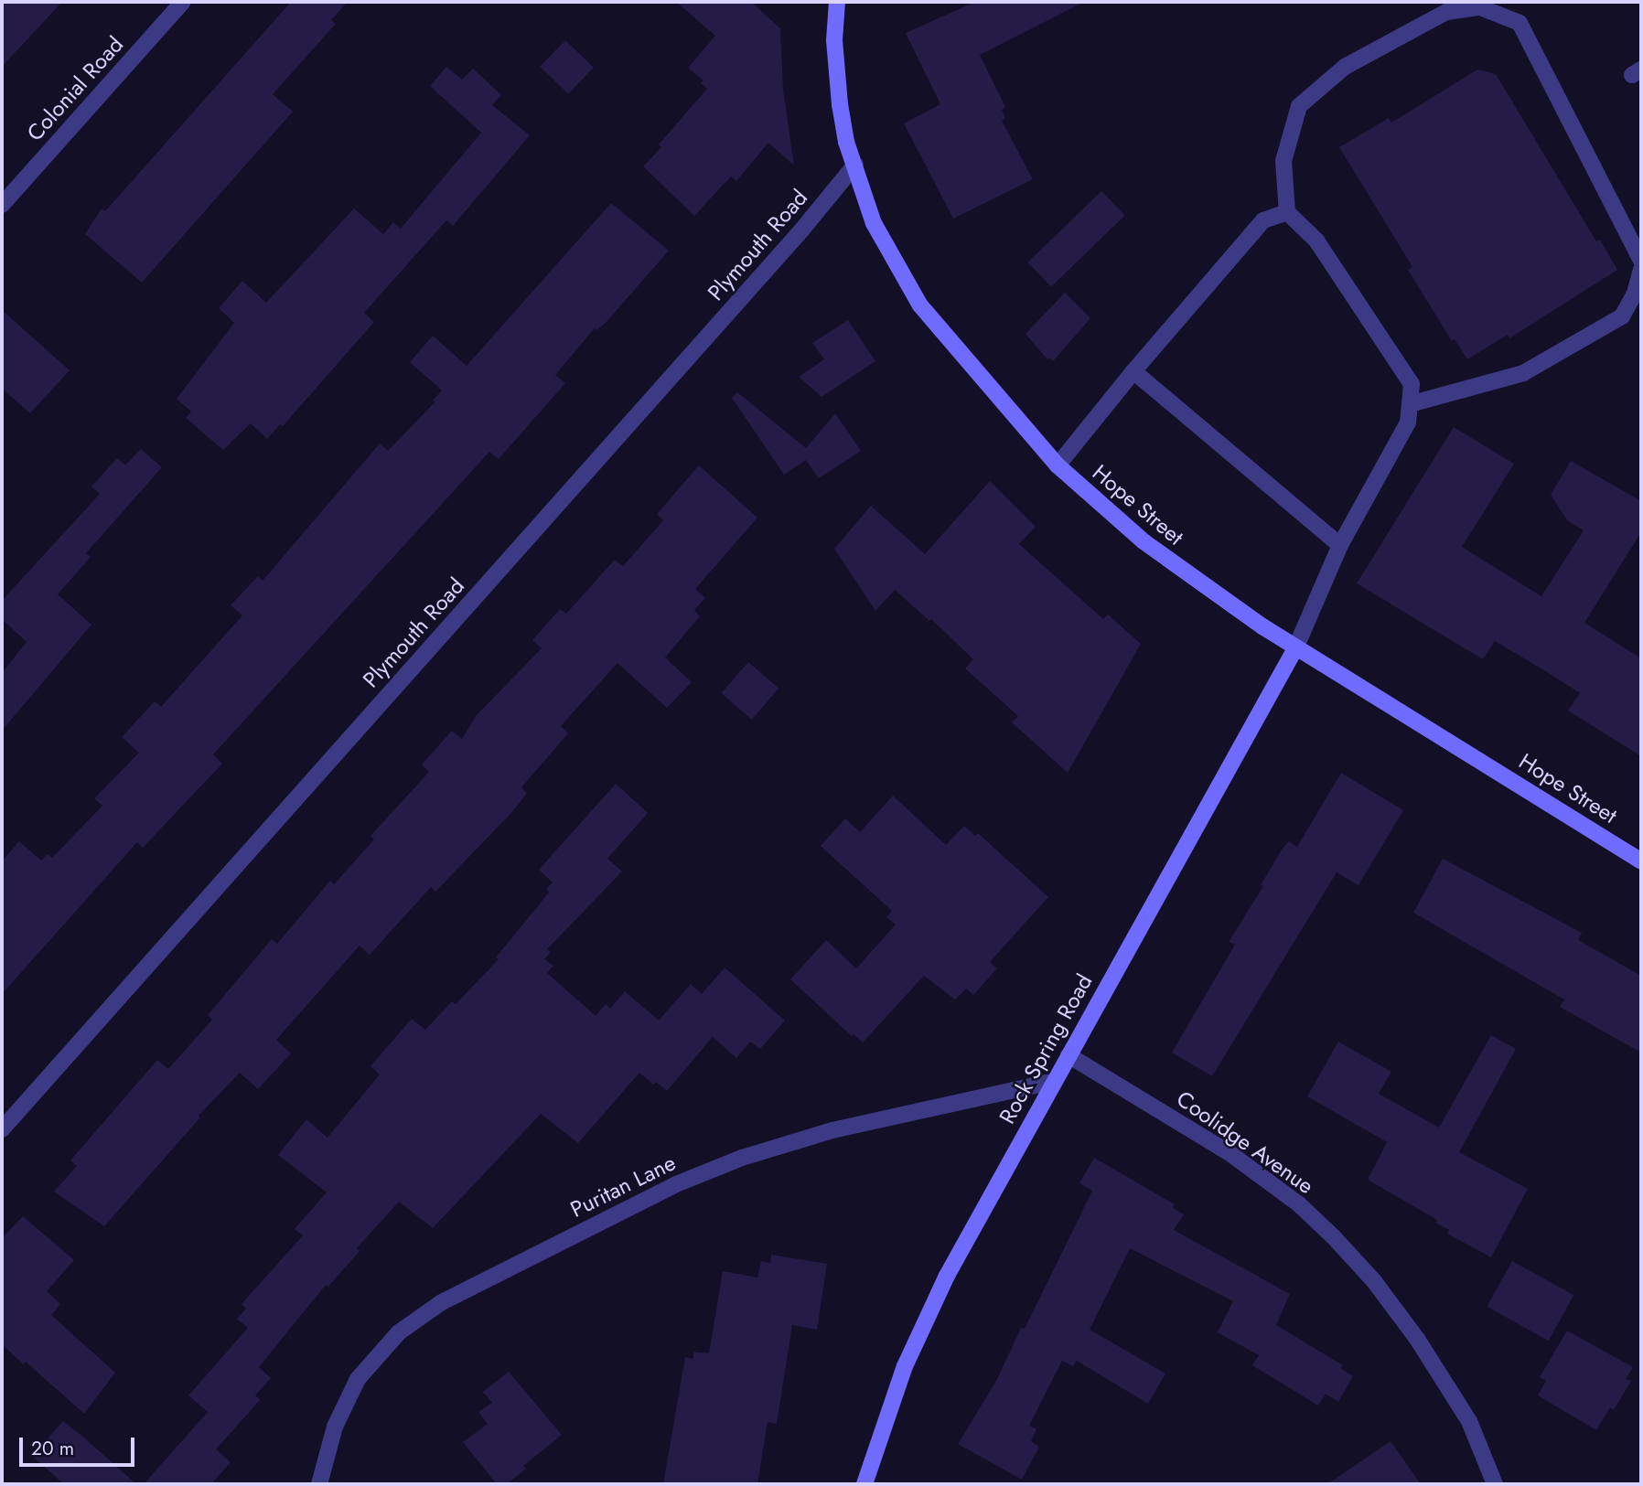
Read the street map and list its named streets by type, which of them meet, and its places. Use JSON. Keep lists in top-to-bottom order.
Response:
{
  "streets": {
    "main road": ["Hope Street", "Rock Spring Road"],
    "street": [
      "Colonial Road",
      "Plymouth Road",
      "Coolidge Avenue",
      "Puritan Lane"
    ]
  },
  "crossings": [
    ["Plymouth Road", "Hope Street"],
    ["Hope Street", "Rock Spring Road"],
    ["Rock Spring Road", "Coolidge Avenue"],
    ["Rock Spring Road", "Puritan Lane"]
  ],
  "scale_bar": "20 m"
}
